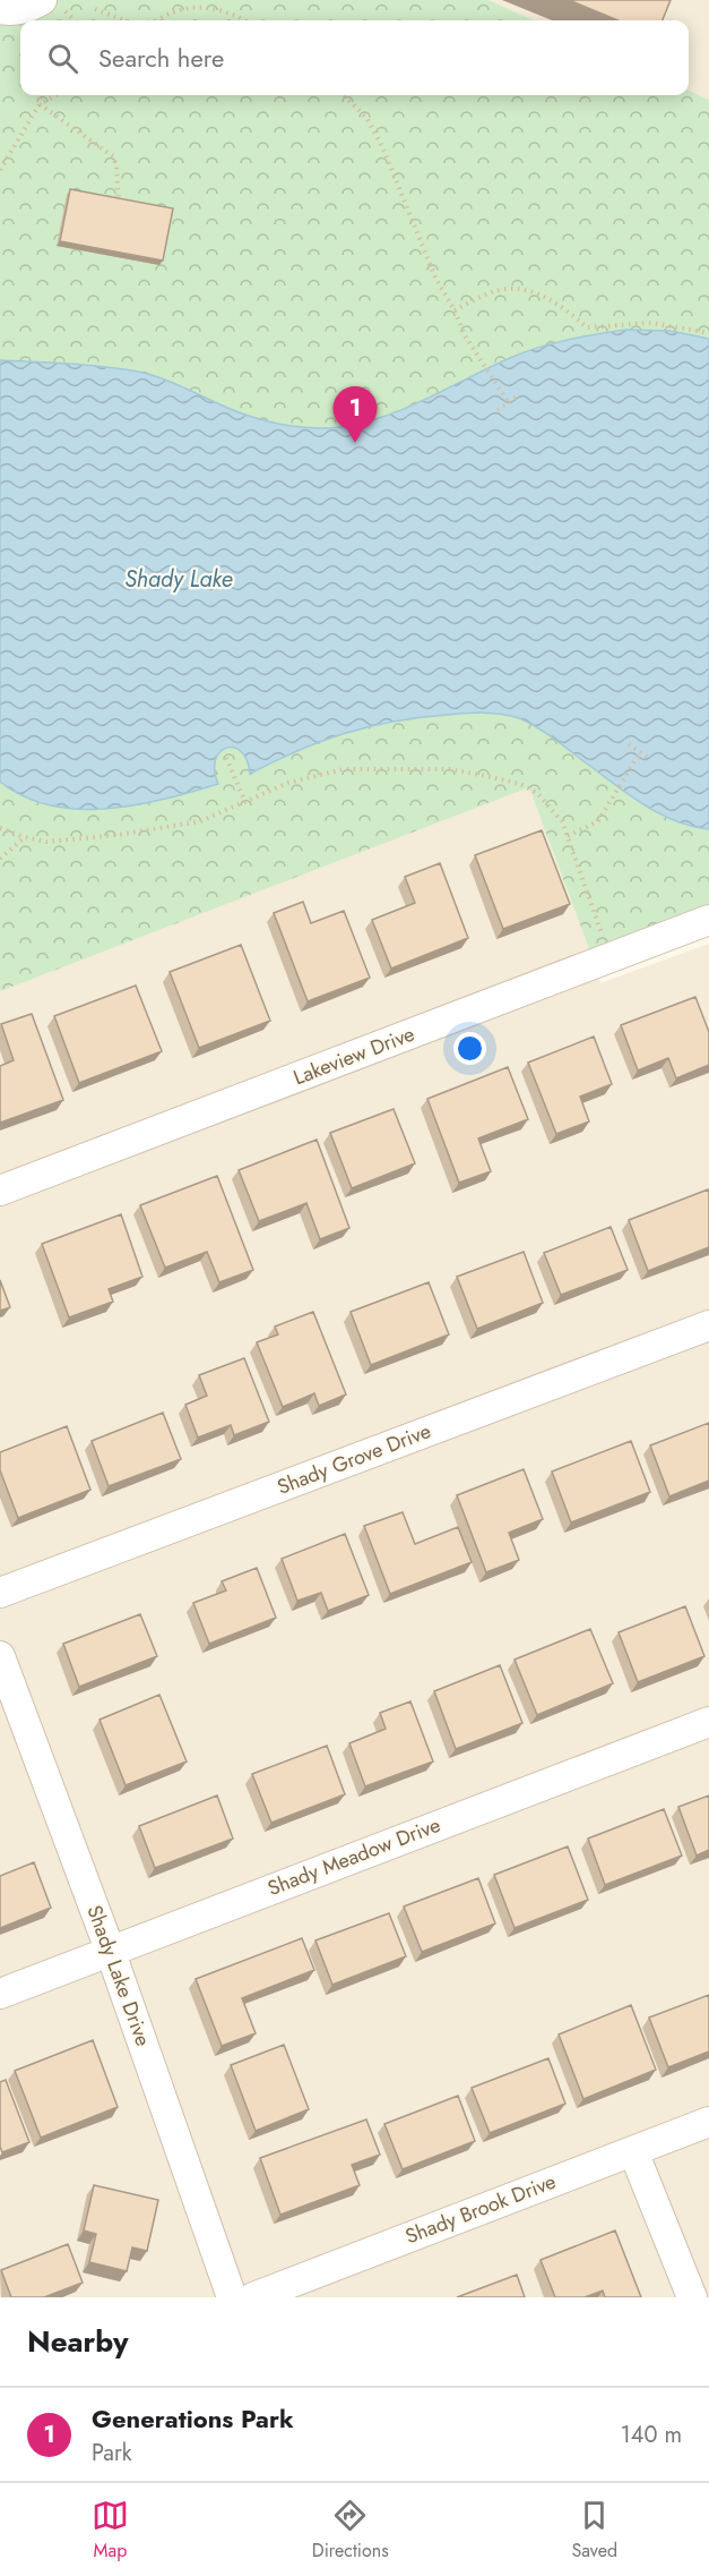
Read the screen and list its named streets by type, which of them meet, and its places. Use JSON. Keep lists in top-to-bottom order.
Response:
{
  "streets": {
    "street": [
      "Lakeview Drive",
      "Shady Grove Drive",
      "Shady Meadow Drive",
      "Shady Lake Drive",
      "Shady Brook Drive"
    ]
  },
  "crossings": [
    ["Shady Meadow Drive", "Shady Lake Drive"]
  ],
  "water": ["Shady Lake"],
  "page": {
    "search": "Search here",
    "pins": "1",
    "heading": "Nearby",
    "list": [
      {
        "mark": "1",
        "name": "Generations Park",
        "note": "Park",
        "value": "140 m"
      }
    ],
    "nav": ["Map", "Directions", "Saved"]
  }
}
